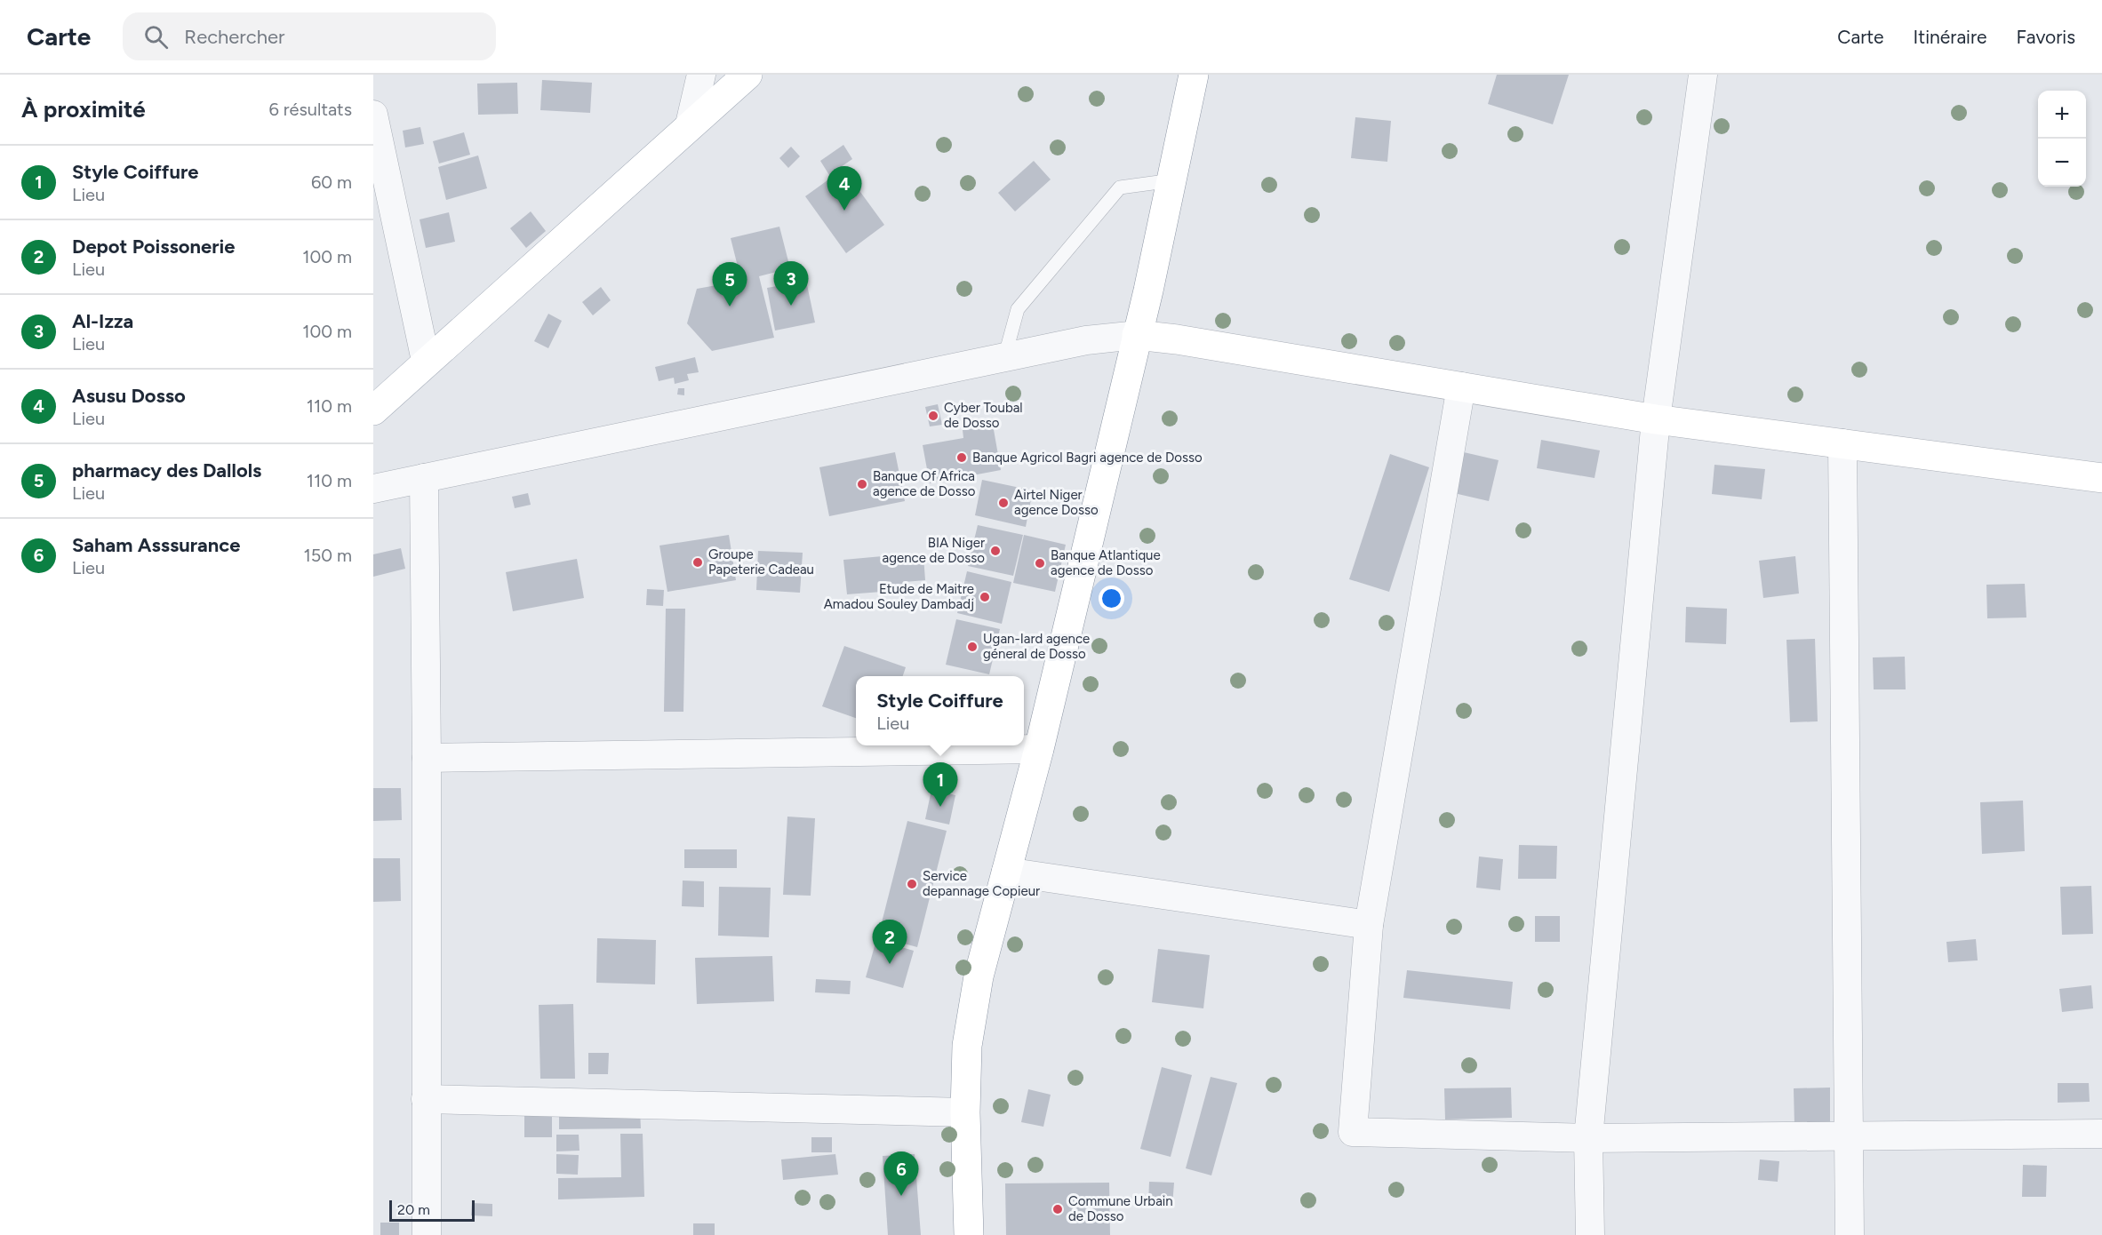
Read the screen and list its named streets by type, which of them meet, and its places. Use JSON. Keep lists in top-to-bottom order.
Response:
{
  "places": [
    "Cyber Toubal de Dosso",
    "Banque Agricol Bagri agence de Dosso",
    "Banque Of Africa agence de Dosso",
    "Airtel Niger agence Dosso",
    "BIA Niger agence de Dosso",
    "Groupe Papeterie Cadeau",
    "Banque Atlantique agence de Dosso",
    "Etude de Maitre Amadou Souley Dambadj",
    "Ugan-Iard agence géneral de Dosso",
    "Service depannage Copieur",
    "Commune Urbain de Dosso"
  ],
  "scale_bar": "20 m",
  "page": {
    "header": "Carte",
    "search": "Rechercher",
    "nav": ["Carte", "Itinéraire", "Favoris"],
    "heading": ["À proximité", "6 résultats"],
    "map_buttons": ["+", "−"],
    "list": [
      {
        "mark": "1",
        "name": "Style Coiffure",
        "note": "Lieu",
        "value": "60 m"
      },
      {
        "mark": "2",
        "name": "Depot Poissonerie",
        "note": "Lieu",
        "value": "100 m"
      },
      {
        "mark": "3",
        "name": "Al-Izza",
        "note": "Lieu",
        "value": "100 m"
      },
      {
        "mark": "4",
        "name": "Asusu Dosso",
        "note": "Lieu",
        "value": "110 m"
      },
      {
        "mark": "5",
        "name": "pharmacy des Dallols",
        "note": "Lieu",
        "value": "110 m"
      },
      {
        "mark": "6",
        "name": "Saham Asssurance",
        "note": "Lieu",
        "value": "150 m"
      }
    ],
    "pins": [
      "4",
      "3",
      "5",
      "1",
      "2",
      "6"
    ],
    "popup": ["Style Coiffure", "Lieu"],
    "scale": "20 m"
  }
}
